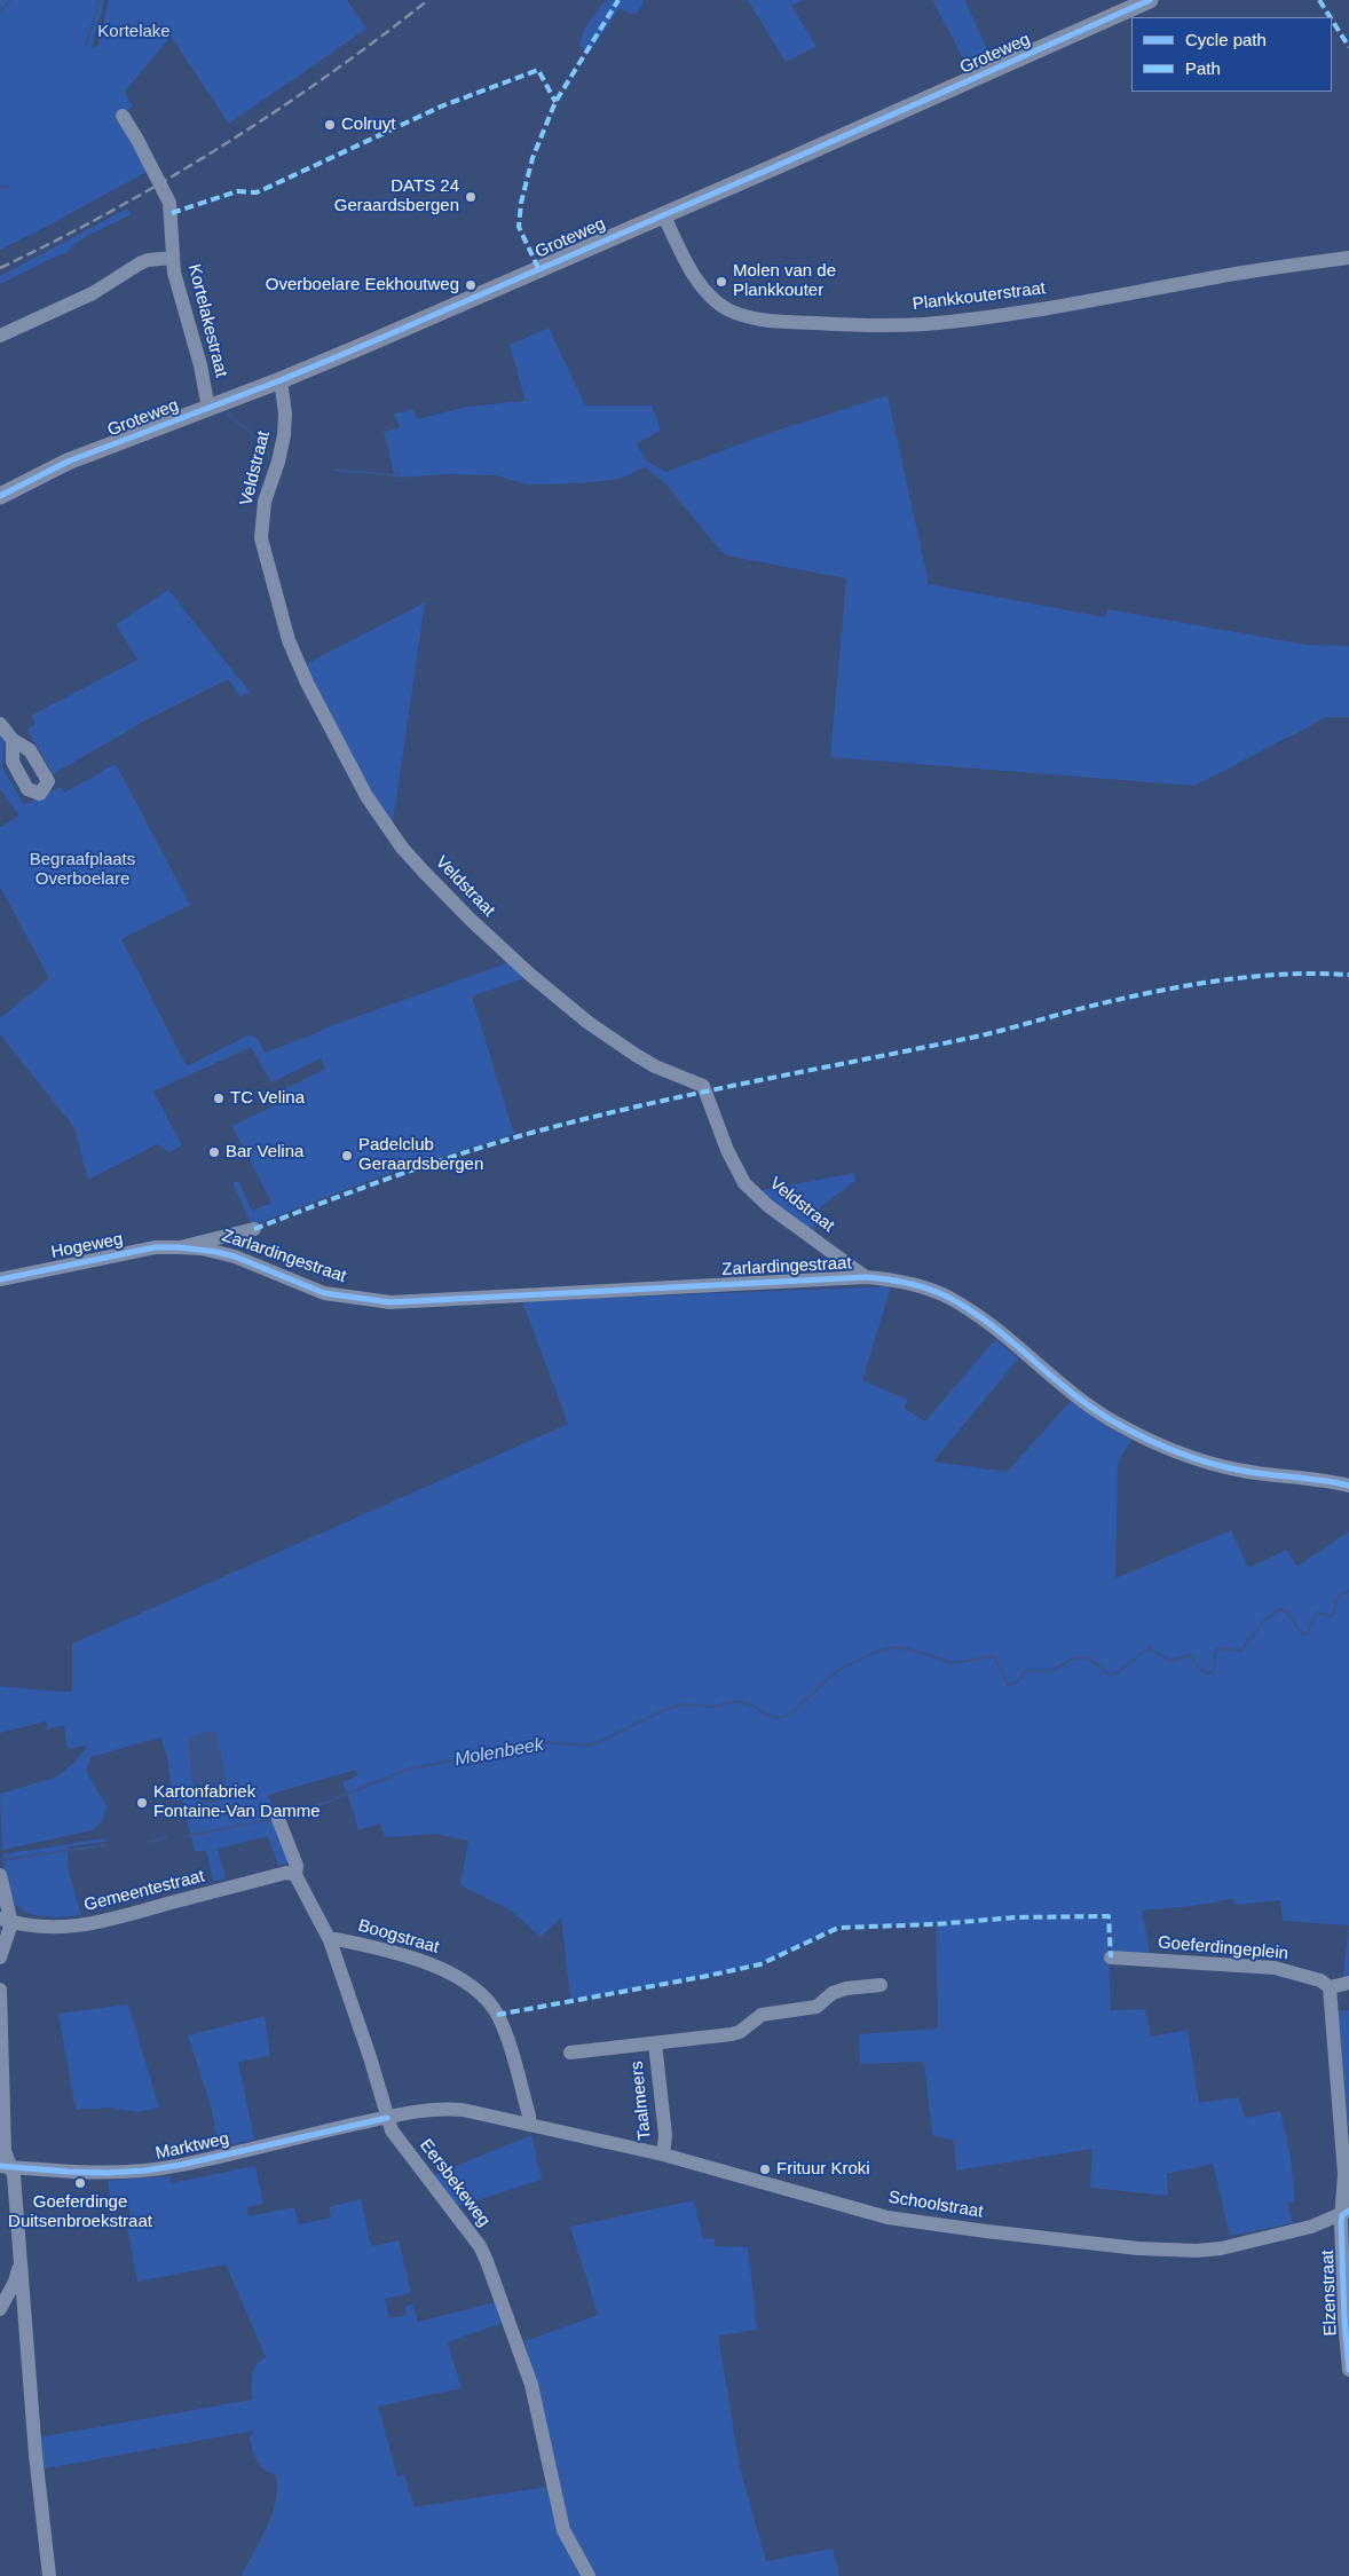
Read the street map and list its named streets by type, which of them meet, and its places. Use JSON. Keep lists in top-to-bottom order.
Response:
{
  "streets": {
    "main road": ["Groteweg"],
    "street": [
      "Plankkouterstraat",
      "Kortelakestraat",
      "Veldstraat",
      "Hogeweg",
      "Zarlardingestraat",
      "Gemeentestraat",
      "Boogstraat",
      "Goeferdingeplein",
      "Taalmeers",
      "Marktweg",
      "Eersbekeweg",
      "Schoolstraat",
      "Elzenstraat"
    ]
  },
  "crossings": [
    ["Groteweg", "Plankkouterstraat"],
    ["Groteweg", "Kortelakestraat"],
    ["Groteweg", "Veldstraat"],
    ["Veldstraat", "Zarlardingestraat"],
    ["Hogeweg", "Zarlardingestraat"],
    ["Gemeentestraat", "Eersbekeweg"],
    ["Boogstraat", "Marktweg"],
    ["Boogstraat", "Eersbekeweg"],
    ["Boogstraat", "Schoolstraat"],
    ["Taalmeers", "Schoolstraat"],
    ["Marktweg", "Eersbekeweg"],
    ["Marktweg", "Schoolstraat"],
    ["Schoolstraat", "Elzenstraat"]
  ],
  "water": ["Molenbeek"],
  "parks": ["Kortelake", "Begraafplaats Overboelare"],
  "places": [
    "Colruyt",
    "DATS 24 Geraardsbergen",
    "Molen van de Plankkouter",
    "Overboelare Eekhoutweg",
    "TC Velina",
    "Bar Velina",
    "Padelclub Geraardsbergen",
    "Kartonfabriek Fontaine-Van Damme",
    "Frituur Kroki",
    "Goeferdinge Duitsenbroekstraat"
  ],
  "legend": ["Cycle path", "Path"]
}
